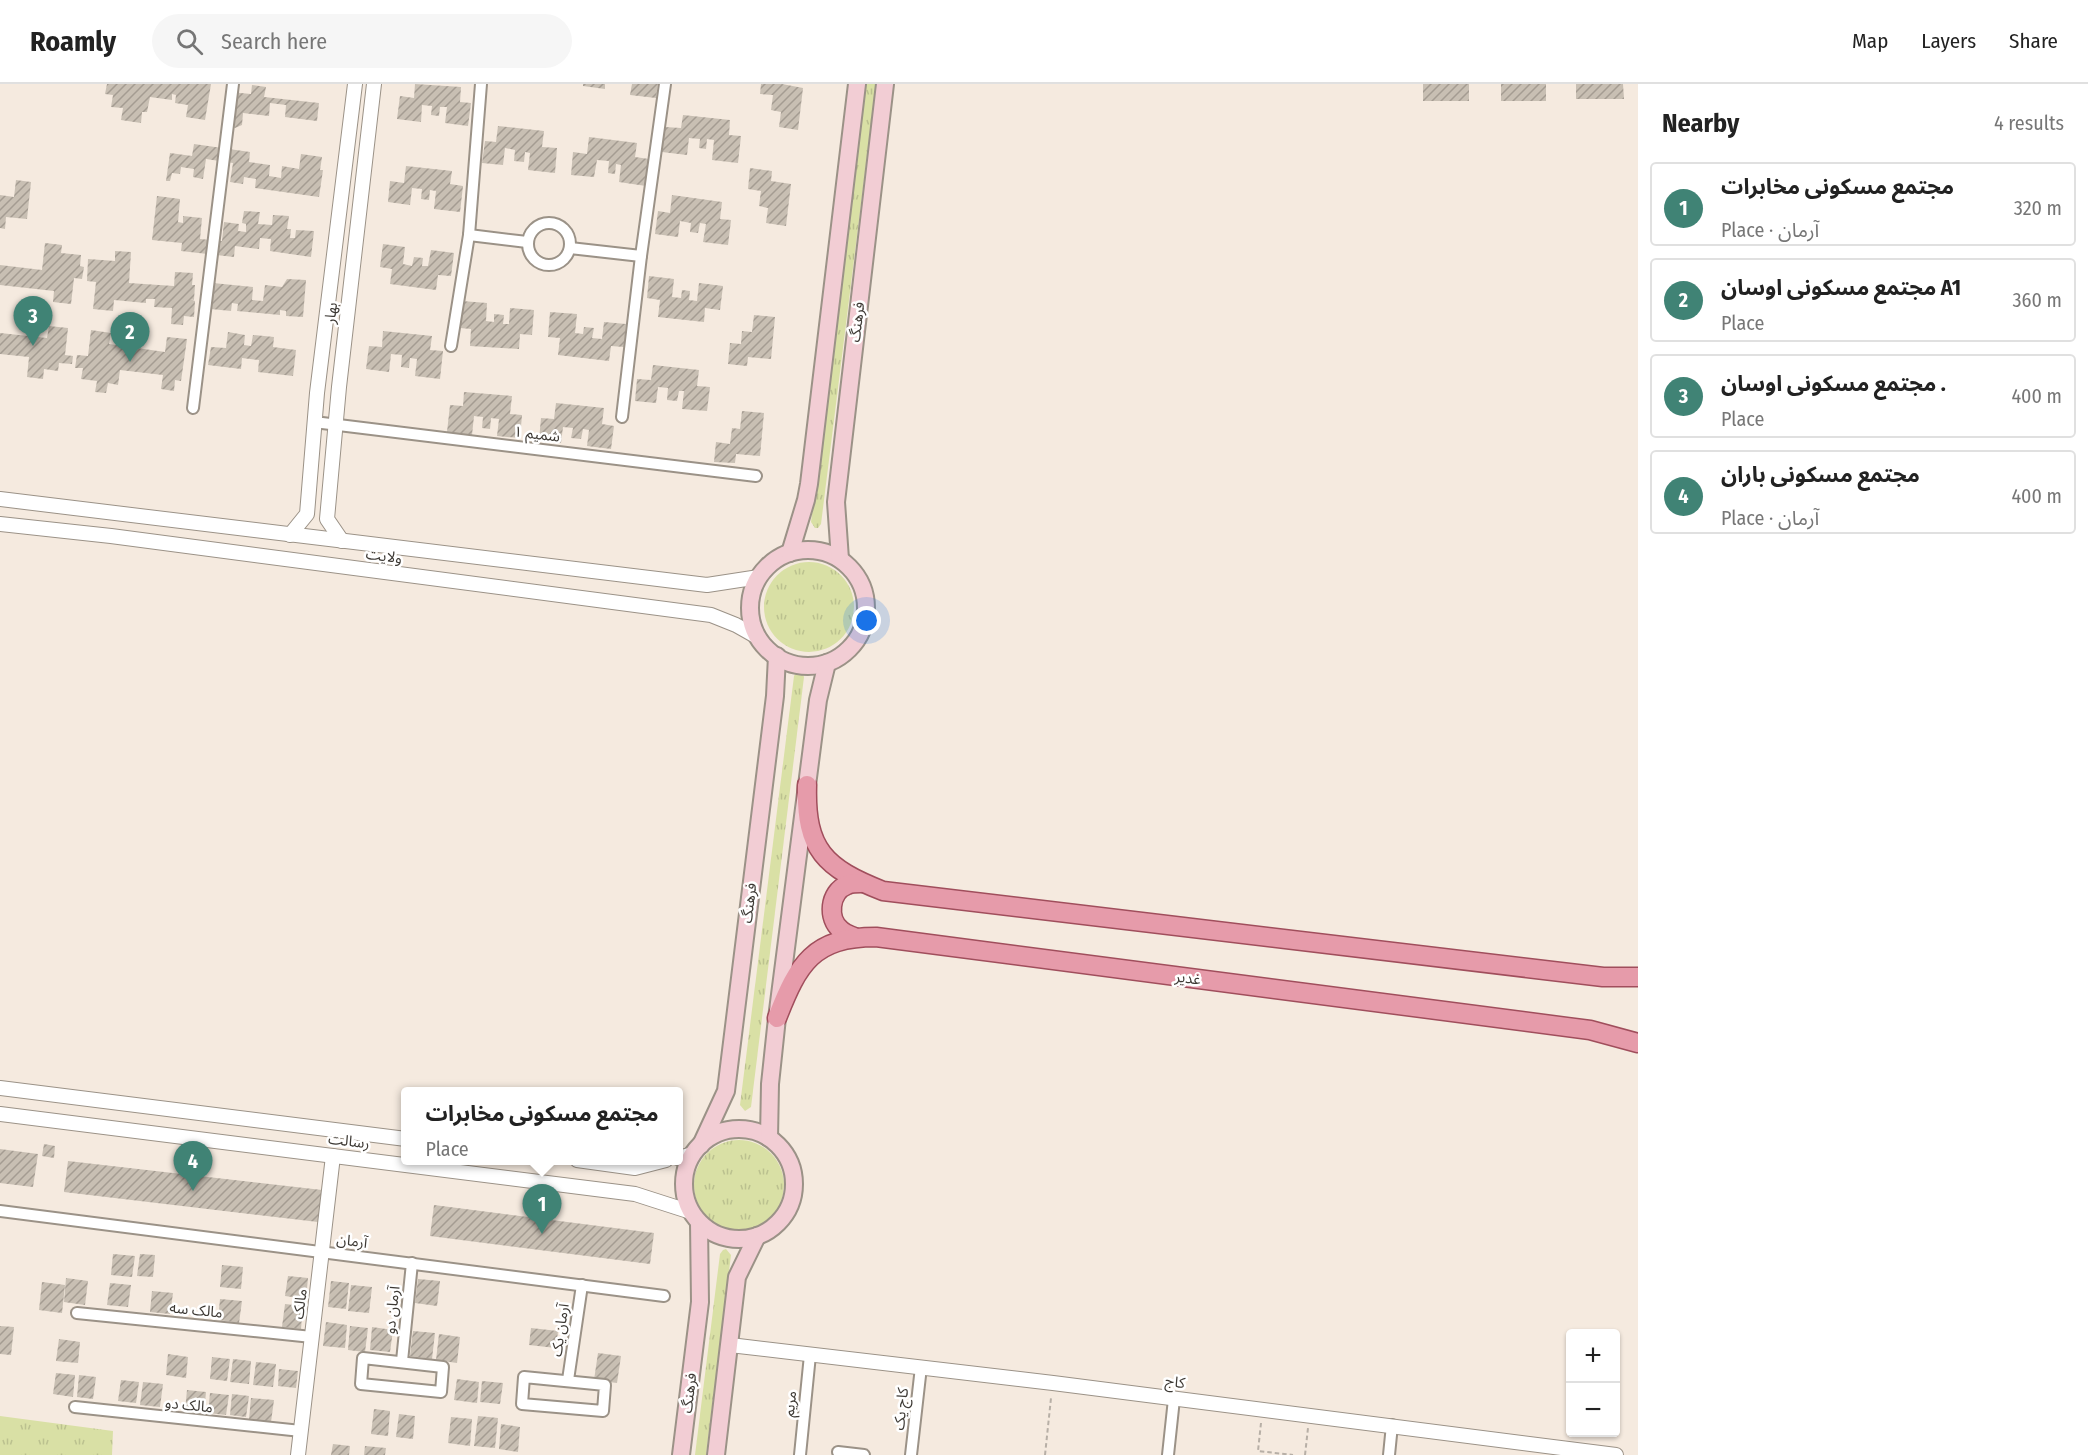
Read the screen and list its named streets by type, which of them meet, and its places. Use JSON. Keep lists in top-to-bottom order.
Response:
{
  "streets": {
    "main road": ["فرهنگ", "غدیر"],
    "street": [
      "بهار",
      "شمیم ۱",
      "ولایت",
      "رسالت",
      "آرمان",
      "مالک",
      "مالک سه",
      "آرمان دو",
      "آرمان یک",
      "کاج",
      "مریم",
      "مالک دو",
      "کاج یک"
    ]
  },
  "crossings": [
    ["بهار", "شمیم ۱"],
    ["بهار", "ولایت"],
    ["فرهنگ", "ولایت"],
    ["فرهنگ", "رسالت"],
    ["رسالت", "مالک"],
    ["آرمان", "مالک"],
    ["آرمان", "آرمان دو"],
    ["آرمان", "آرمان یک"],
    ["مالک", "مالک سه"],
    ["مالک", "مالک دو"],
    ["کاج", "مریم"],
    ["کاج", "کاج یک"]
  ],
  "page": {
    "header": "Roamly",
    "search": "Search here",
    "nav": ["Map", "Layers", "Share"],
    "heading": ["Nearby", "4 results"],
    "list": [
      {
        "mark": "1",
        "name": "مجتمع مسکونی مخابرات",
        "note": "Place · آرمان",
        "value": "320 m"
      },
      {
        "mark": "2",
        "name": "مجتمع مسکونی اوسان A1",
        "note": "Place",
        "value": "360 m"
      },
      {
        "mark": "3",
        "name": "مجتمع مسکونی اوسان .",
        "note": "Place",
        "value": "400 m"
      },
      {
        "mark": "4",
        "name": "مجتمع مسکونی باران",
        "note": "Place · آرمان",
        "value": "400 m"
      }
    ],
    "pins": [
      "3",
      "2",
      "4",
      "1"
    ],
    "popup": ["مجتمع مسکونی مخابرات", "Place"],
    "map_buttons": ["+", "−"]
  }
}
